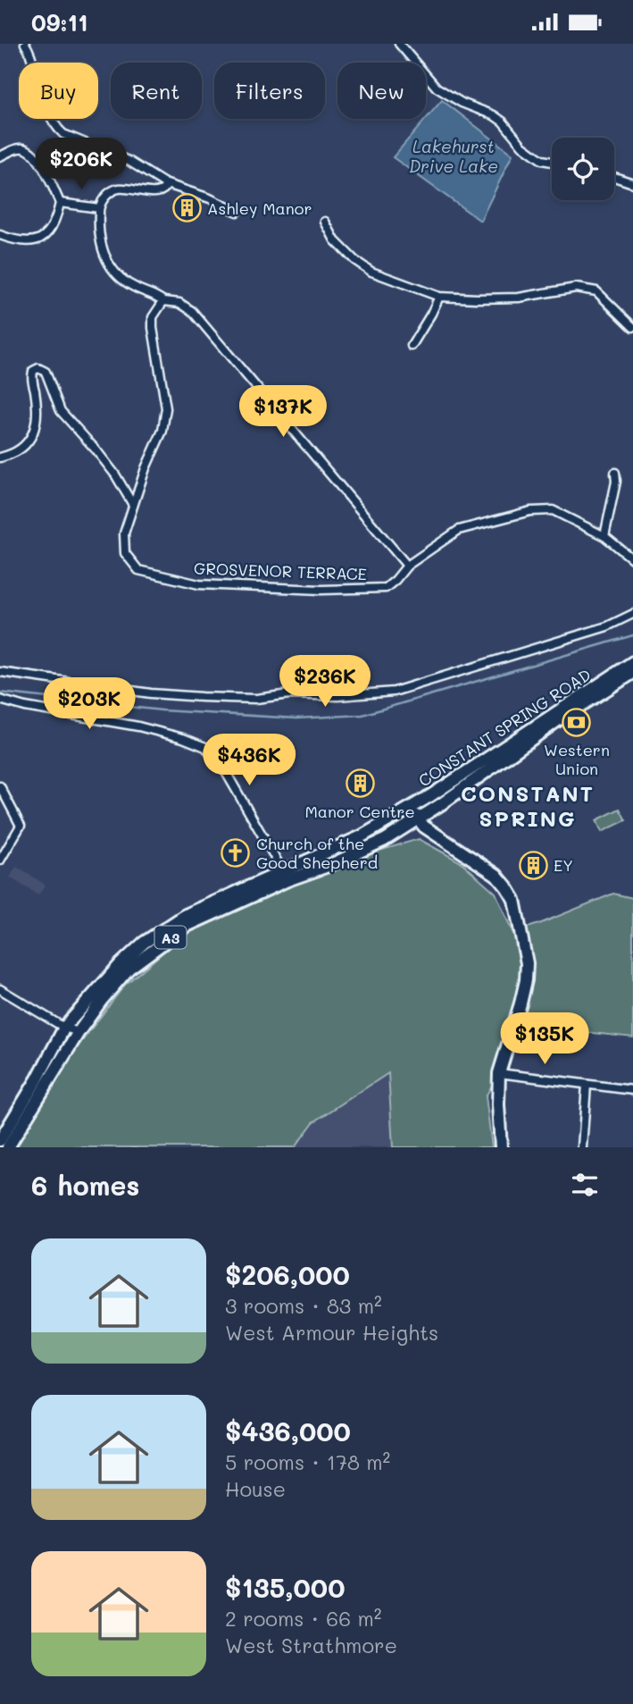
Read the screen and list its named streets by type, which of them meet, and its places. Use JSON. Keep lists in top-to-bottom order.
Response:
{
  "streets": {
    "main road": ["CONSTANT SPRING ROAD", "A3"],
    "street": ["GROSVENOR TERRACE"]
  },
  "districts": ["CONSTANT SPRING"],
  "water": ["Lakehurst Drive Lake"],
  "places": {
    "building": ["Ashley Manor", "Manor Centre", "EY"],
    "bank": ["Western Union"],
    "church": ["Church of the Good Shepherd"]
  },
  "page": {
    "status": "09:11",
    "chip": [
      "Buy",
      "Rent",
      "Filters",
      "New"
    ],
    "price": [
      "$206K",
      "$137K",
      "$236K",
      "$203K",
      "$436K",
      "$135K"
    ],
    "heading": "6 homes",
    "list": [
      {
        "name": "$206,000",
        "note": "3 rooms · 83 m² · West Armour Heights"
      },
      {
        "name": "$436,000",
        "note": "5 rooms · 178 m² · House"
      },
      {
        "name": "$135,000",
        "note": "2 rooms · 66 m² · West Strathmore"
      }
    ]
  }
}
